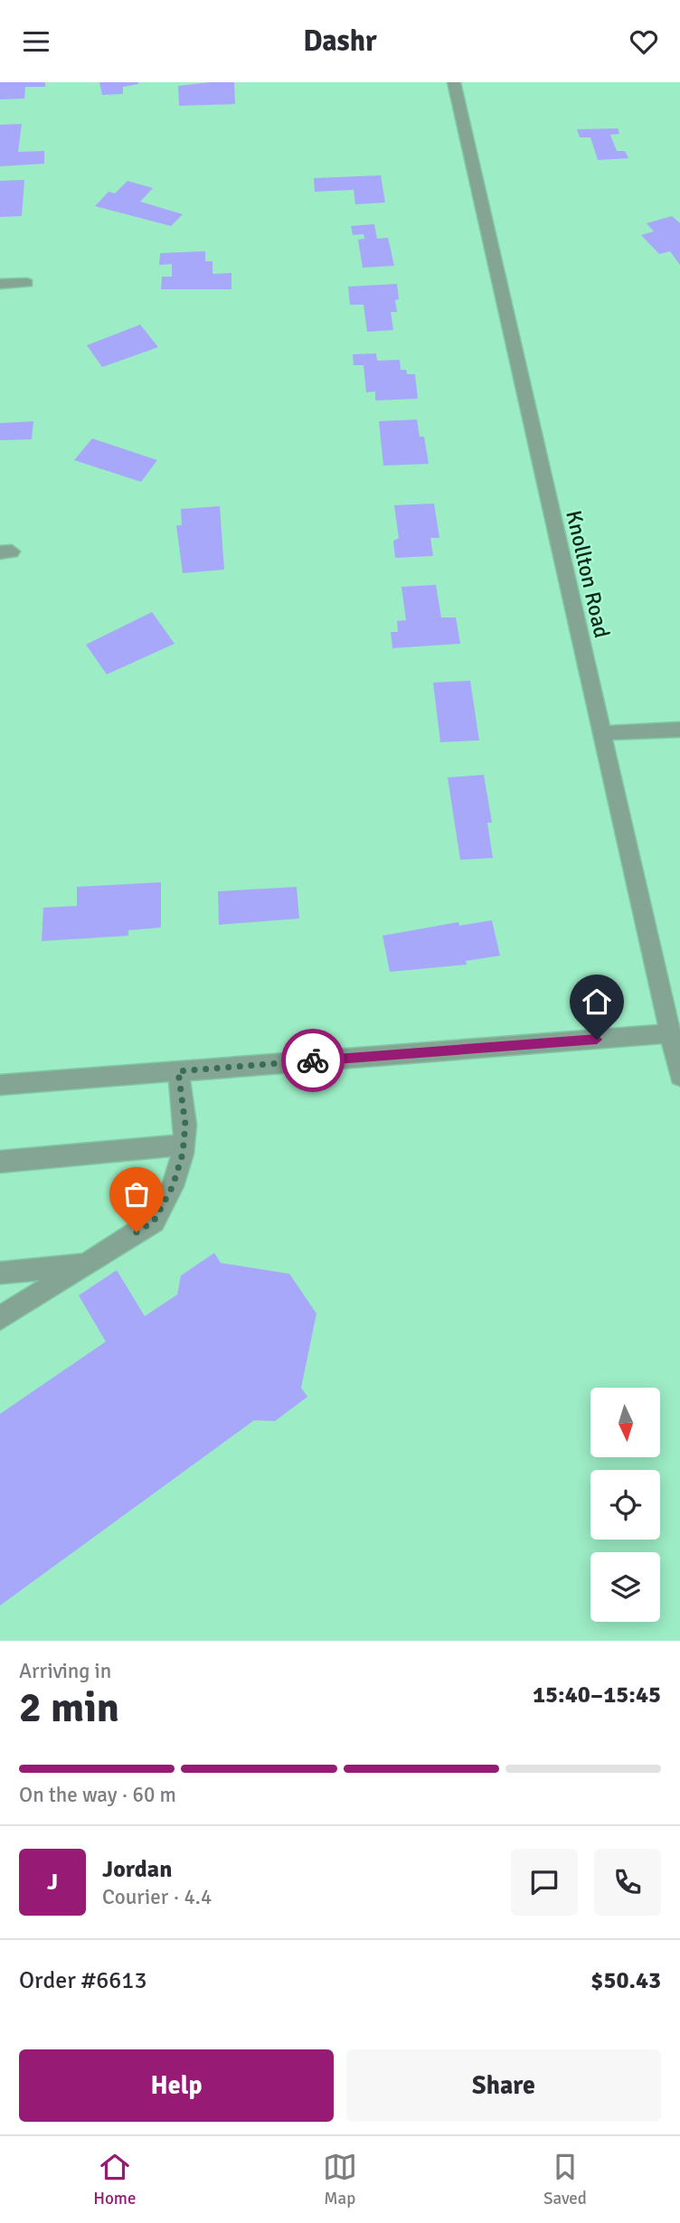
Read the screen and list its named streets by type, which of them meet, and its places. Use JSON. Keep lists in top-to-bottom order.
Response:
{
  "streets": {
    "street": ["Knollton Road"]
  },
  "north": "bottom",
  "page": {
    "header": "Dashr",
    "heading": ["2 min", "Arriving in", "15:40–15:45"],
    "panel": [
      "Jordan",
      "Courier · 4.4",
      "Order #6613",
      "$50.43"
    ],
    "bar": "On the way · 60 m",
    "round": "J",
    "buttons": ["Help", "Share"],
    "tabs": ["Home", "Map", "Saved"]
  }
}
